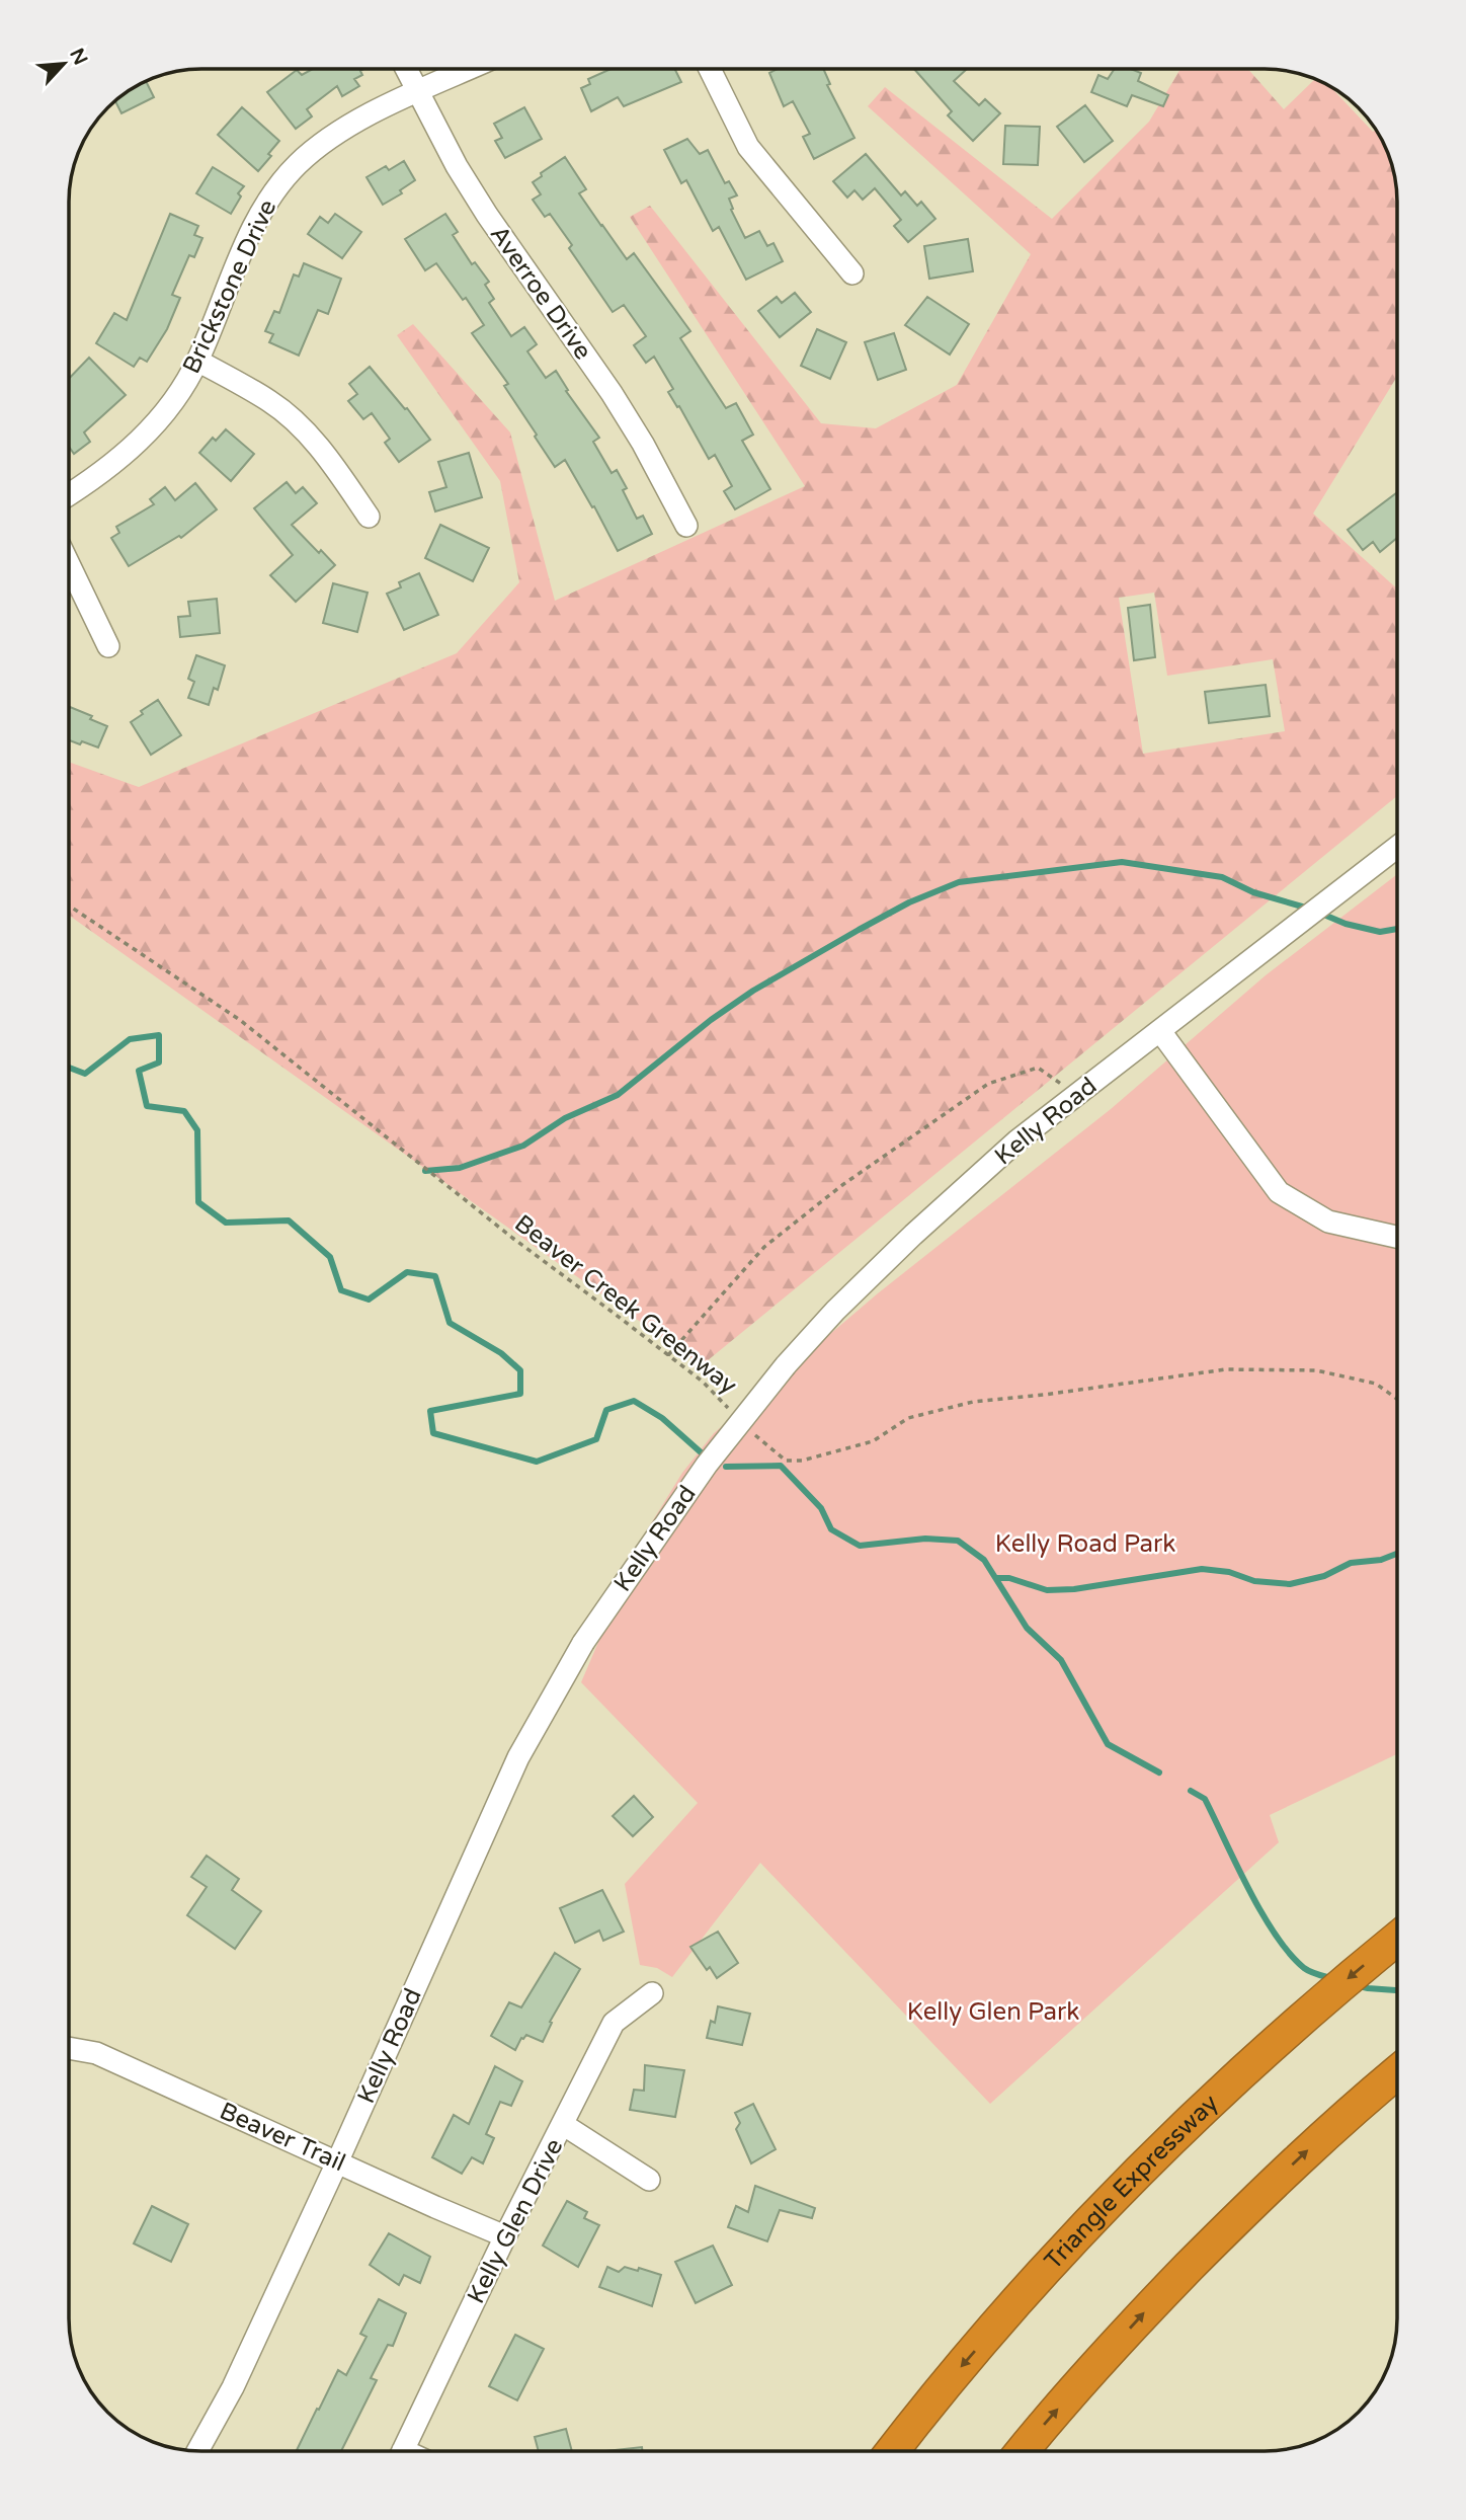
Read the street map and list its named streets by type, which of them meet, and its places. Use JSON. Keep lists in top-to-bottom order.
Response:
{
  "streets": {
    "highway": ["Triangle Expressway"],
    "street": [
      "Brickstone Drive",
      "Averroe Drive",
      "Kelly Road",
      "Beaver Trail",
      "Kelly Glen Drive"
    ],
    "path": ["Beaver Creek Greenway"]
  },
  "crossings": [
    ["Brickstone Drive", "Averroe Drive"],
    ["Kelly Road", "Beaver Trail"],
    ["Beaver Trail", "Kelly Glen Drive"]
  ],
  "parks": ["Kelly Road Park", "Kelly Glen Park"],
  "north": "top right"
}
